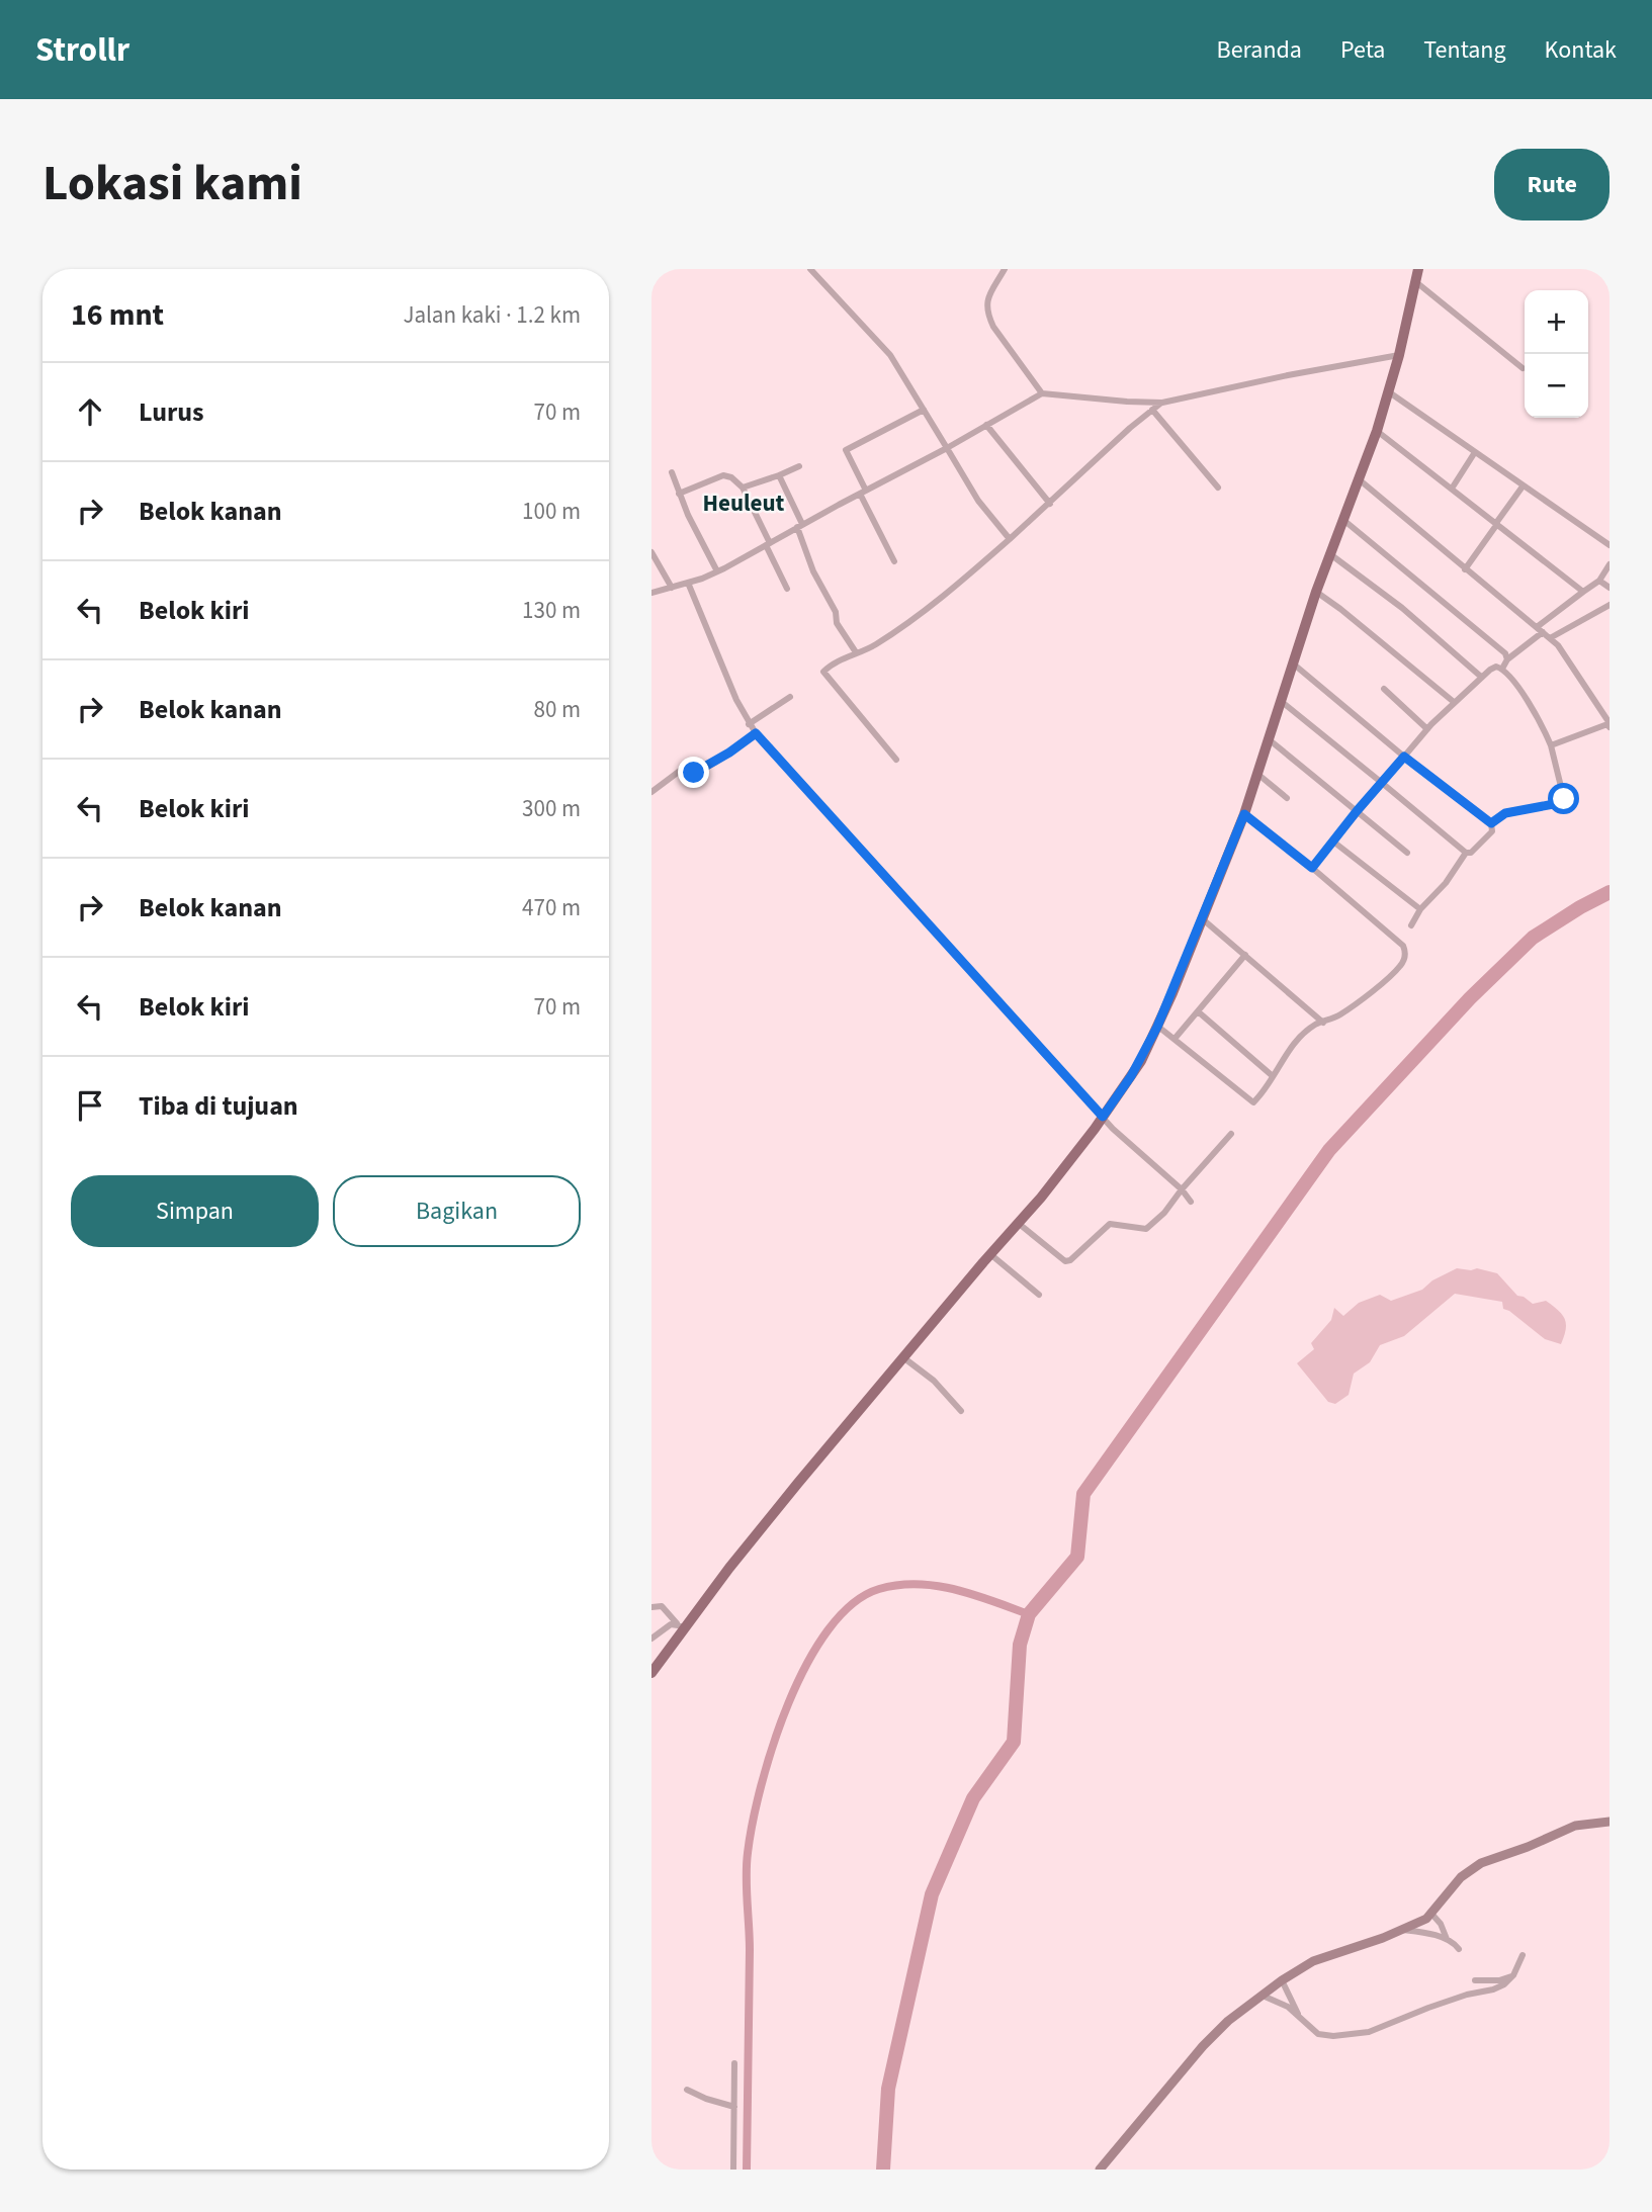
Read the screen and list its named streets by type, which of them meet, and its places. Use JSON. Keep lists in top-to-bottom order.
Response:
{
  "districts": ["Heuleut"],
  "page": {
    "header": "Strollr",
    "nav": [
      "Beranda",
      "Peta",
      "Tentang",
      "Kontak"
    ],
    "title": "Lokasi kami",
    "buttons": [
      "Rute",
      ["Simpan", "Bagikan"]
    ],
    "heading": ["16 mnt", "Jalan kaki · 1.2 km"],
    "map_buttons": ["+", "−"],
    "list": [
      ["Lurus", "70 m"],
      ["Belok kanan", "100 m"],
      ["Belok kiri", "130 m"],
      ["Belok kanan", "80 m"],
      ["Belok kiri", "300 m"],
      ["Belok kanan", "470 m"],
      ["Belok kiri", "70 m"],
      "Tiba di tujuan"
    ]
  }
}
